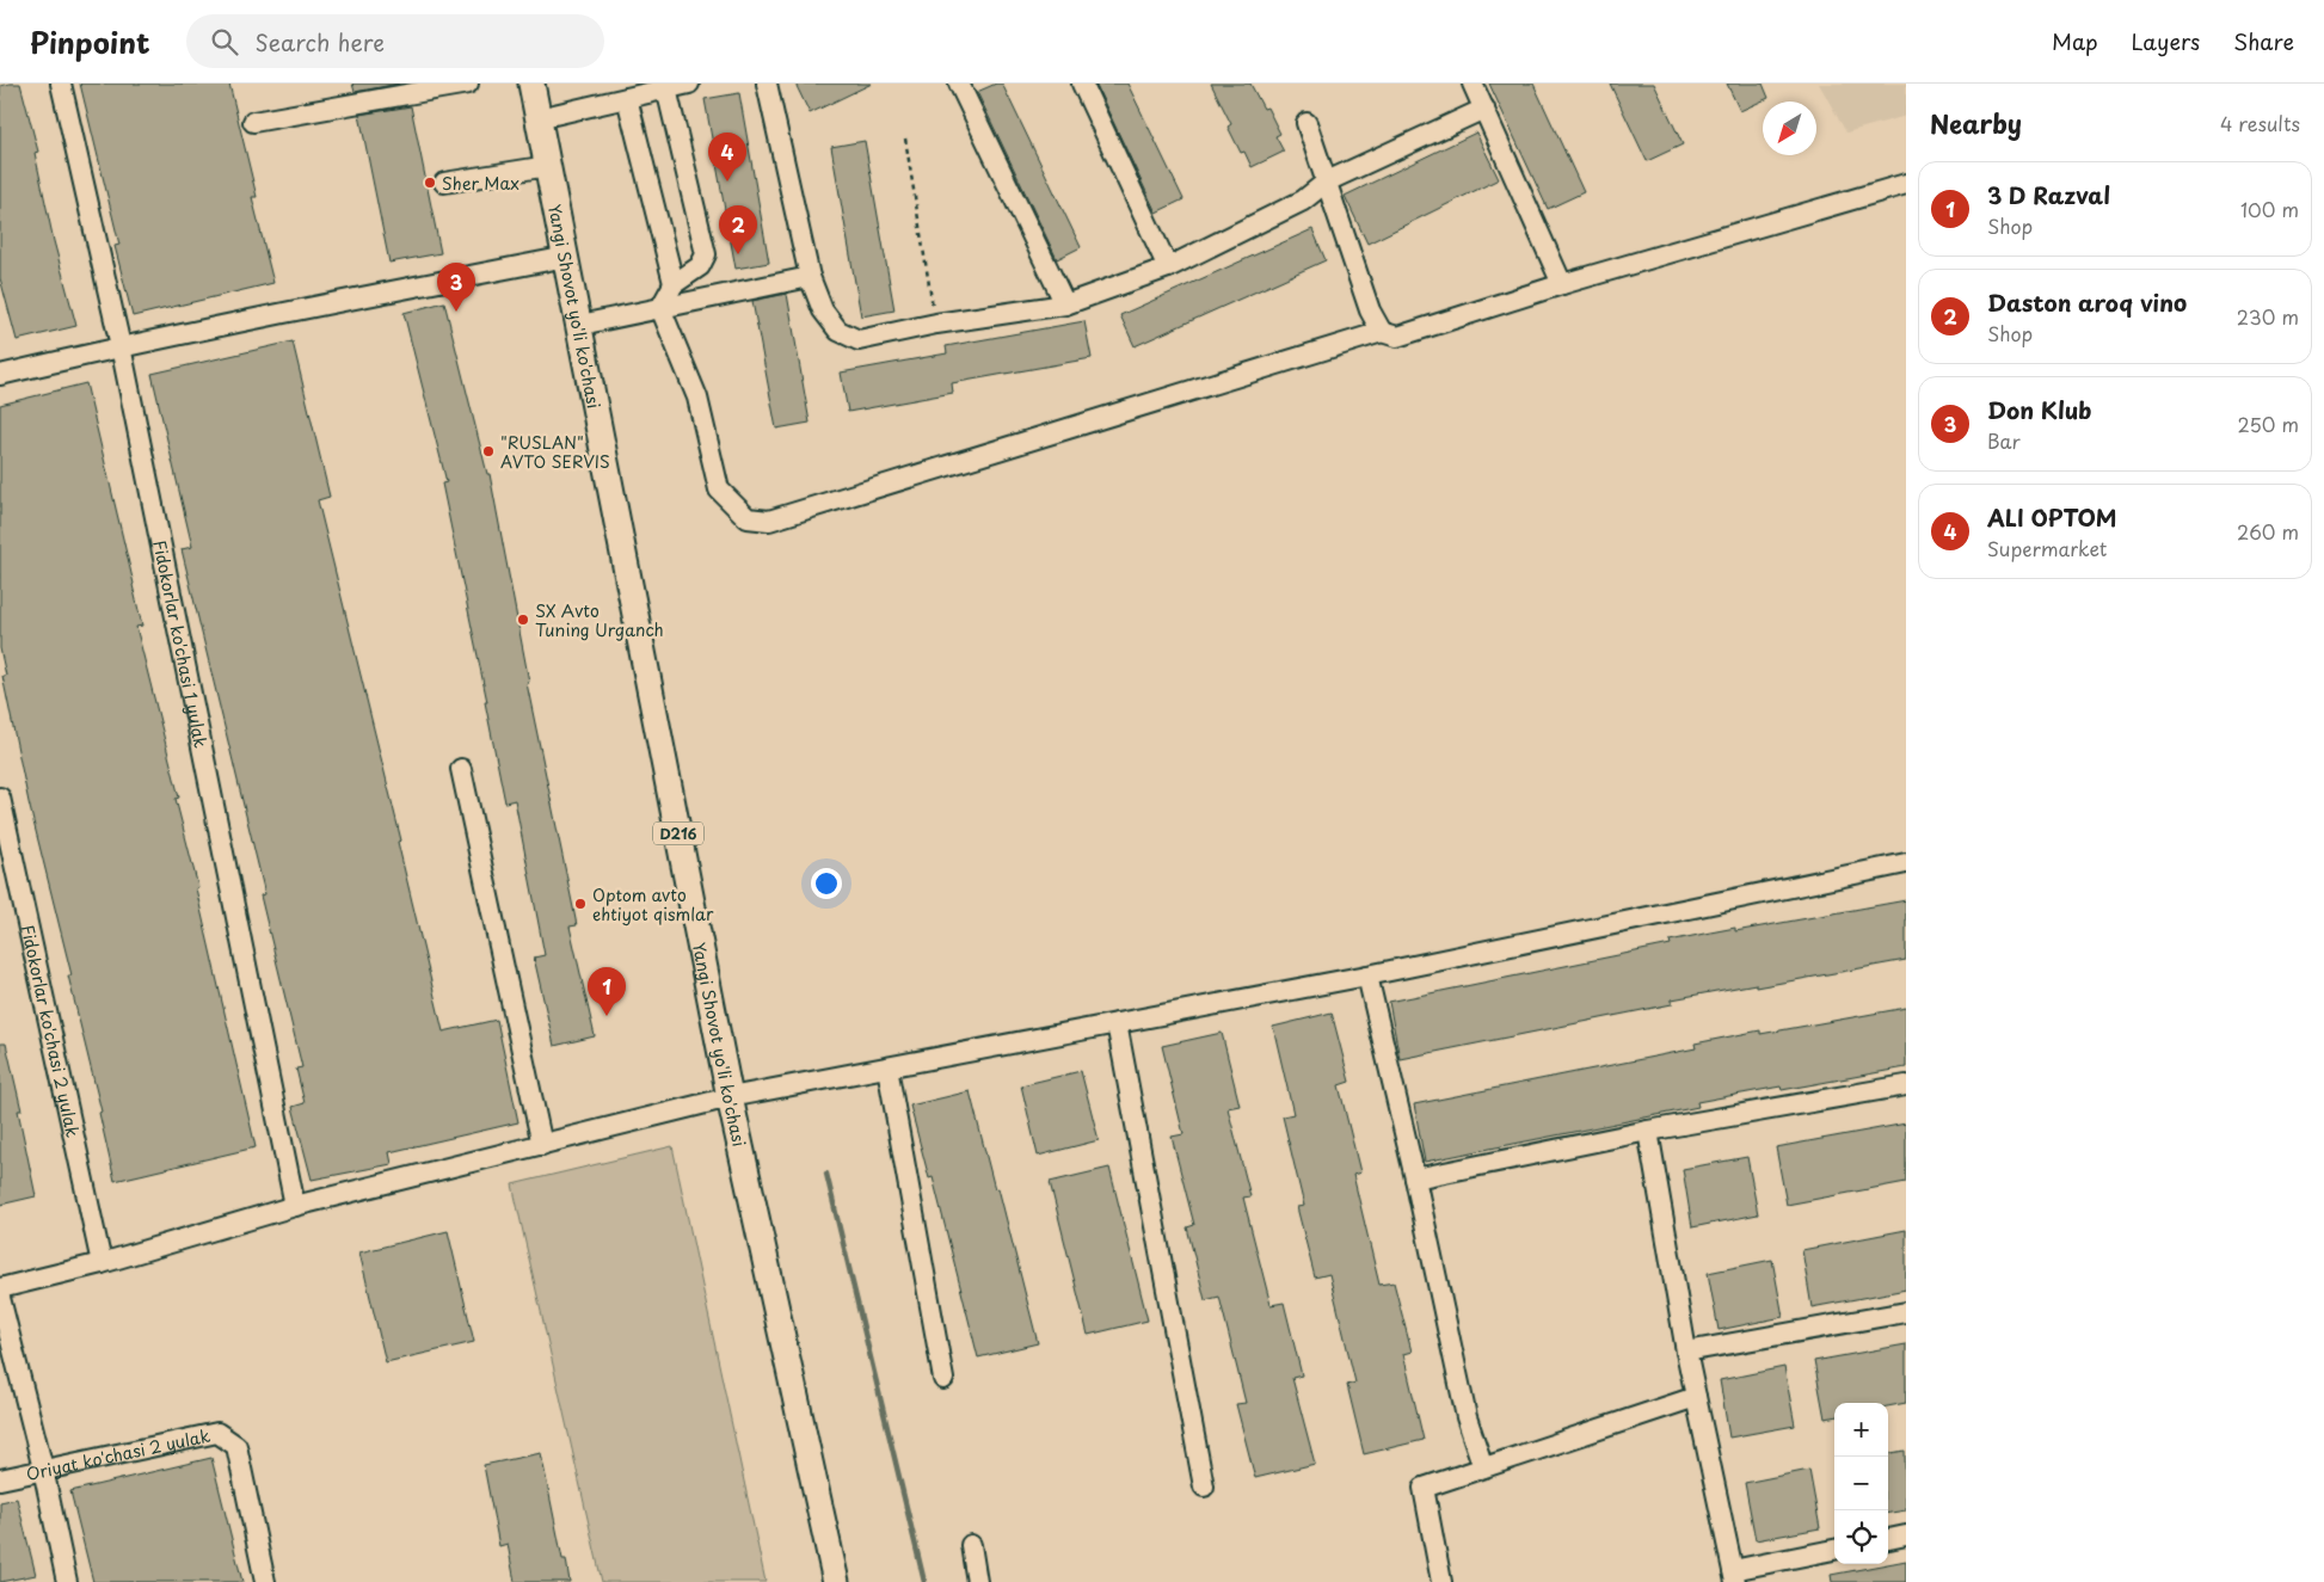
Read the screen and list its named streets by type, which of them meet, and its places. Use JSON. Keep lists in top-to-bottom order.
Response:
{
  "streets": {
    "main road": ["Yangi Shovot yo'li ko'chasi", "D216"],
    "street": ["Fidokorlar ko'chasi 1 yulak", "Fidokorlar ko'chasi 2 yulak", "Oriyat ko'chasi 2 yulak"]
  },
  "places": [
    "Sher Max",
    "\"RUSLAN\" AVTO SERVIS",
    "SX Avto Tuning Urganch",
    "Optom avto ehtiyot qismlar"
  ],
  "north": "bottom left",
  "page": {
    "header": "Pinpoint",
    "search": "Search here",
    "nav": ["Map", "Layers", "Share"],
    "heading": ["Nearby", "4 results"],
    "pins": [
      "4",
      "2",
      "3",
      "1"
    ],
    "list": [
      {
        "mark": "1",
        "name": "3 D Razval",
        "note": "Shop",
        "value": "100 m"
      },
      {
        "mark": "2",
        "name": "Daston aroq vino",
        "note": "Shop",
        "value": "230 m"
      },
      {
        "mark": "3",
        "name": "Don Klub",
        "note": "Bar",
        "value": "250 m"
      },
      {
        "mark": "4",
        "name": "ALI OPTOM",
        "note": "Supermarket",
        "value": "260 m"
      }
    ],
    "map_buttons": ["+", "−"]
  }
}
